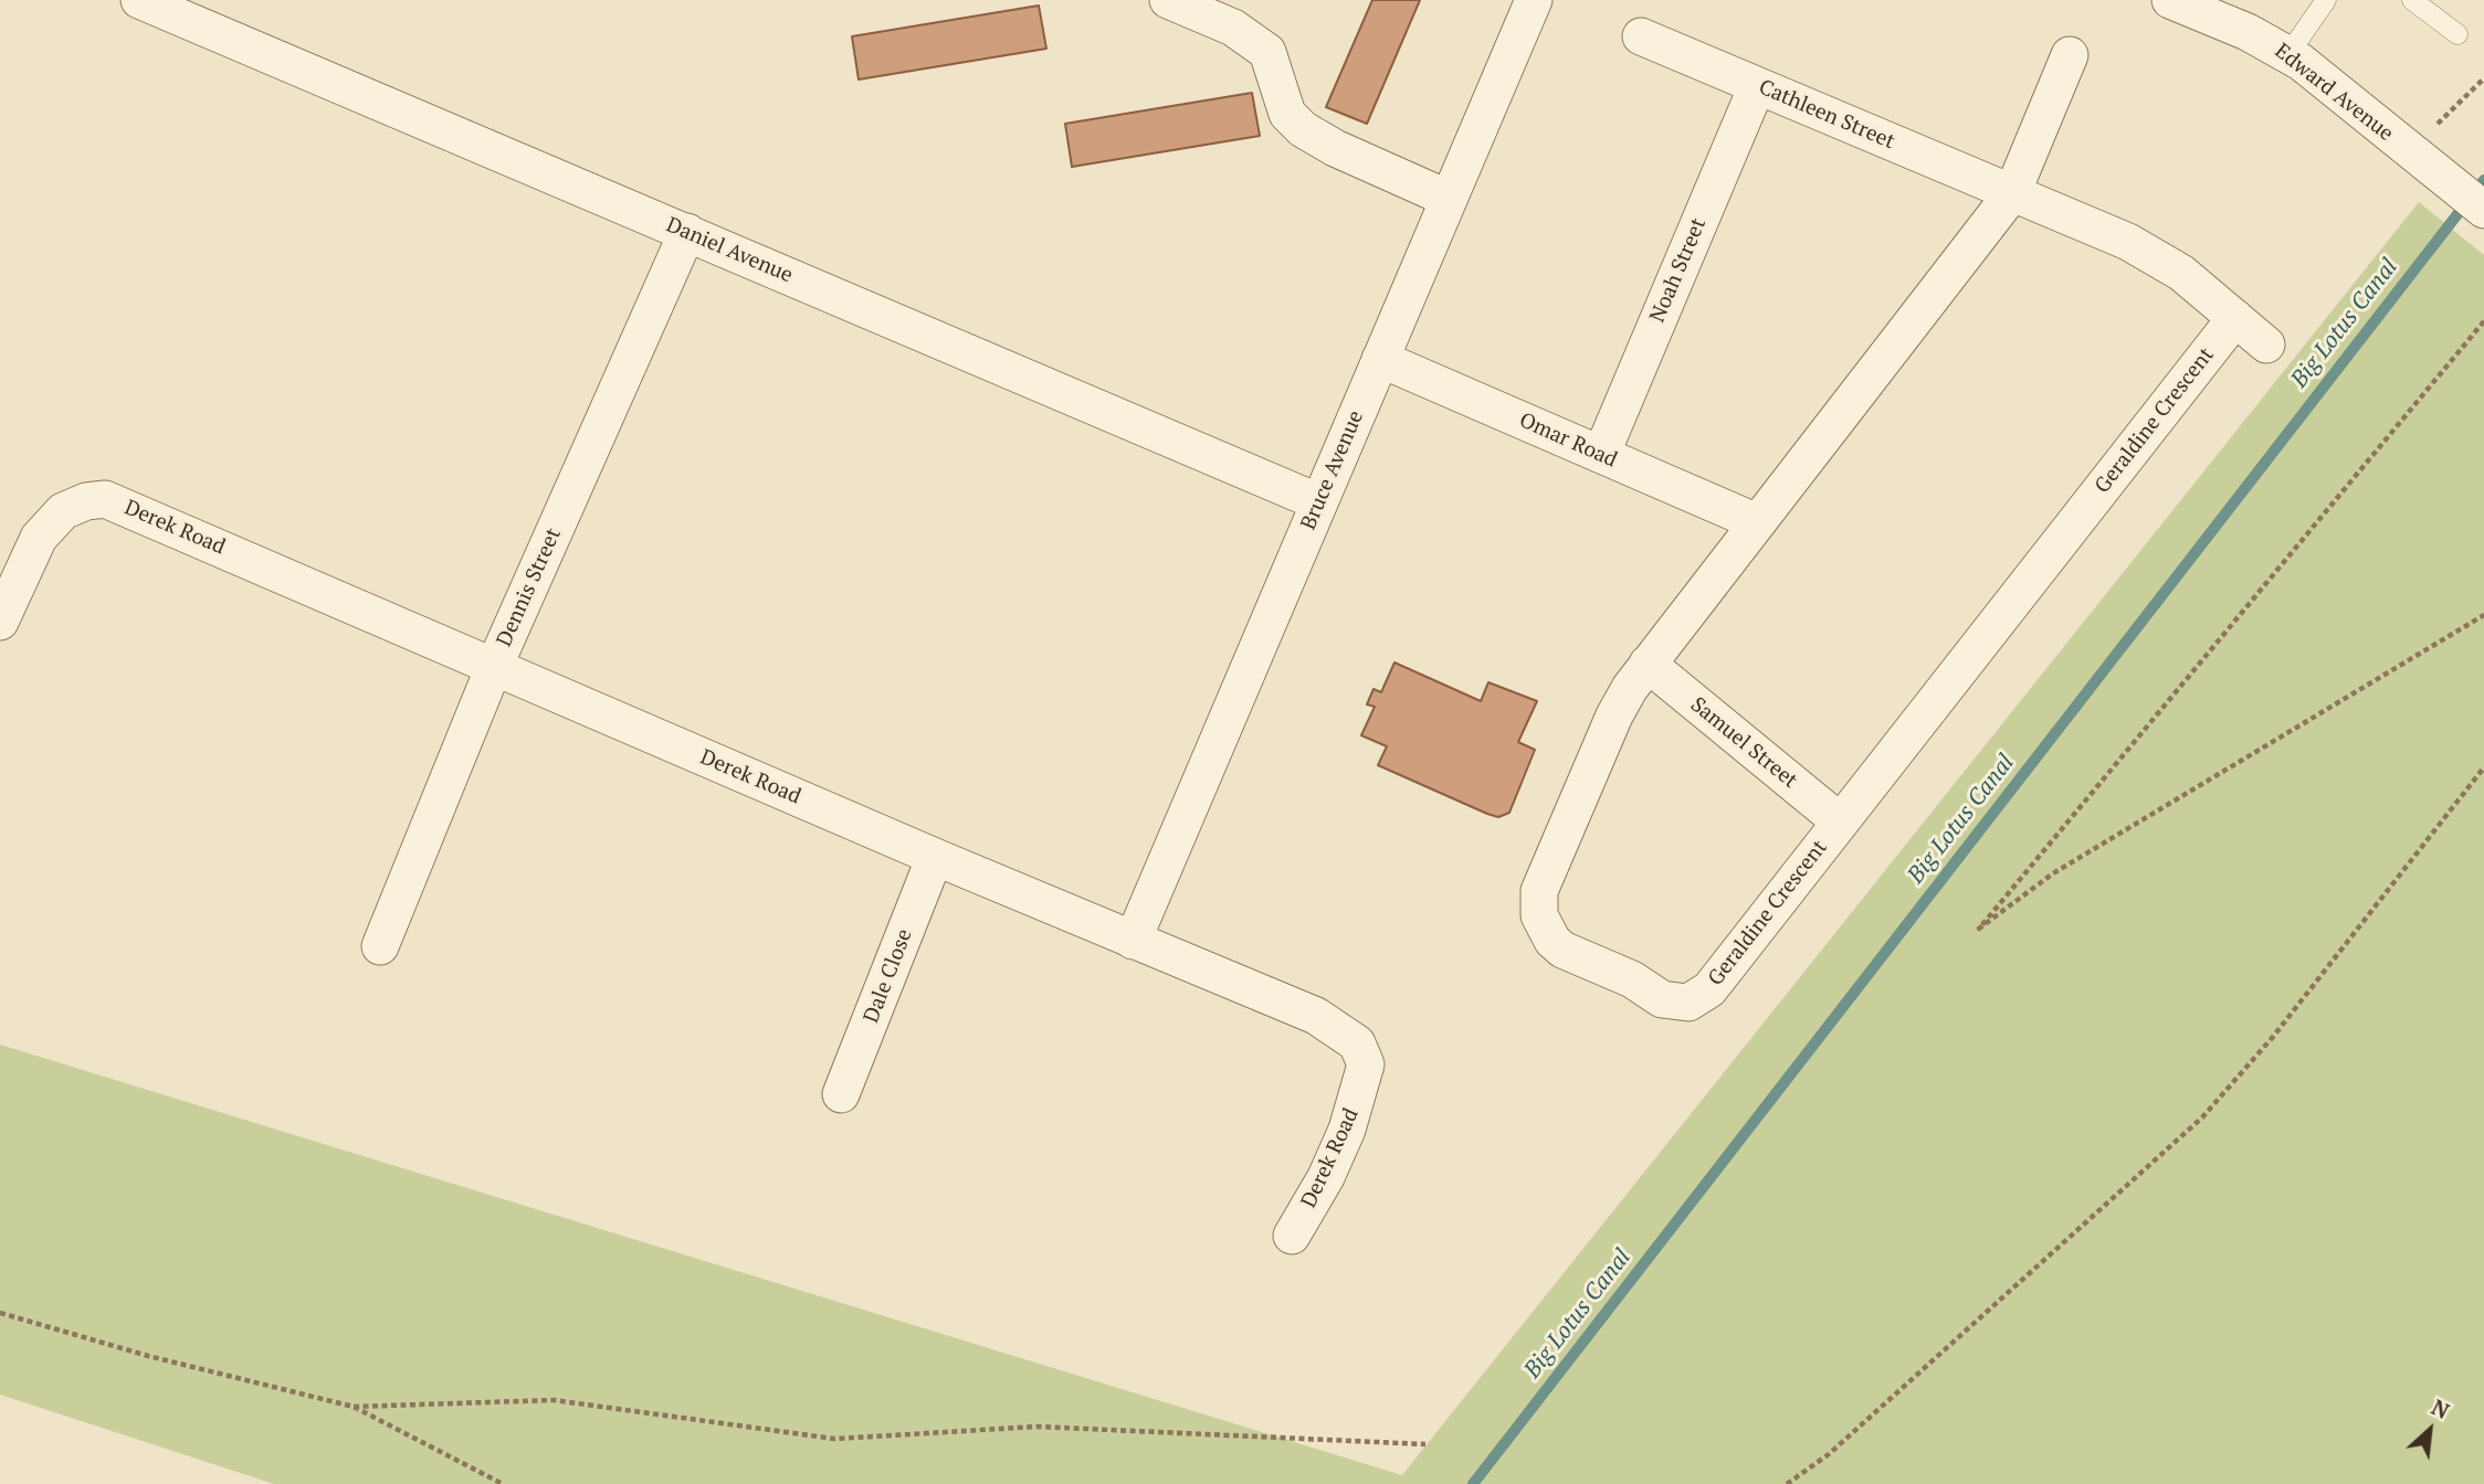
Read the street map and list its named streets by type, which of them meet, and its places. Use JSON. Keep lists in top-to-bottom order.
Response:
{
  "streets": {
    "street": [
      "Edward Avenue",
      "Cathleen Street",
      "Daniel Avenue",
      "Noah Street",
      "Geraldine Crescent",
      "Omar Road",
      "Bruce Avenue",
      "Derek Road",
      "Dennis Street",
      "Samuel Street",
      "Dale Close"
    ]
  },
  "crossings": [
    ["Cathleen Street", "Noah Street"],
    ["Cathleen Street", "Geraldine Crescent"],
    ["Daniel Avenue", "Bruce Avenue"],
    ["Daniel Avenue", "Dennis Street"],
    ["Noah Street", "Omar Road"],
    ["Geraldine Crescent", "Omar Road"],
    ["Geraldine Crescent", "Samuel Street"],
    ["Omar Road", "Bruce Avenue"],
    ["Bruce Avenue", "Derek Road"],
    ["Derek Road", "Dennis Street"],
    ["Derek Road", "Dale Close"]
  ],
  "water": ["Big Lotus Canal"],
  "north": "top right"
}
